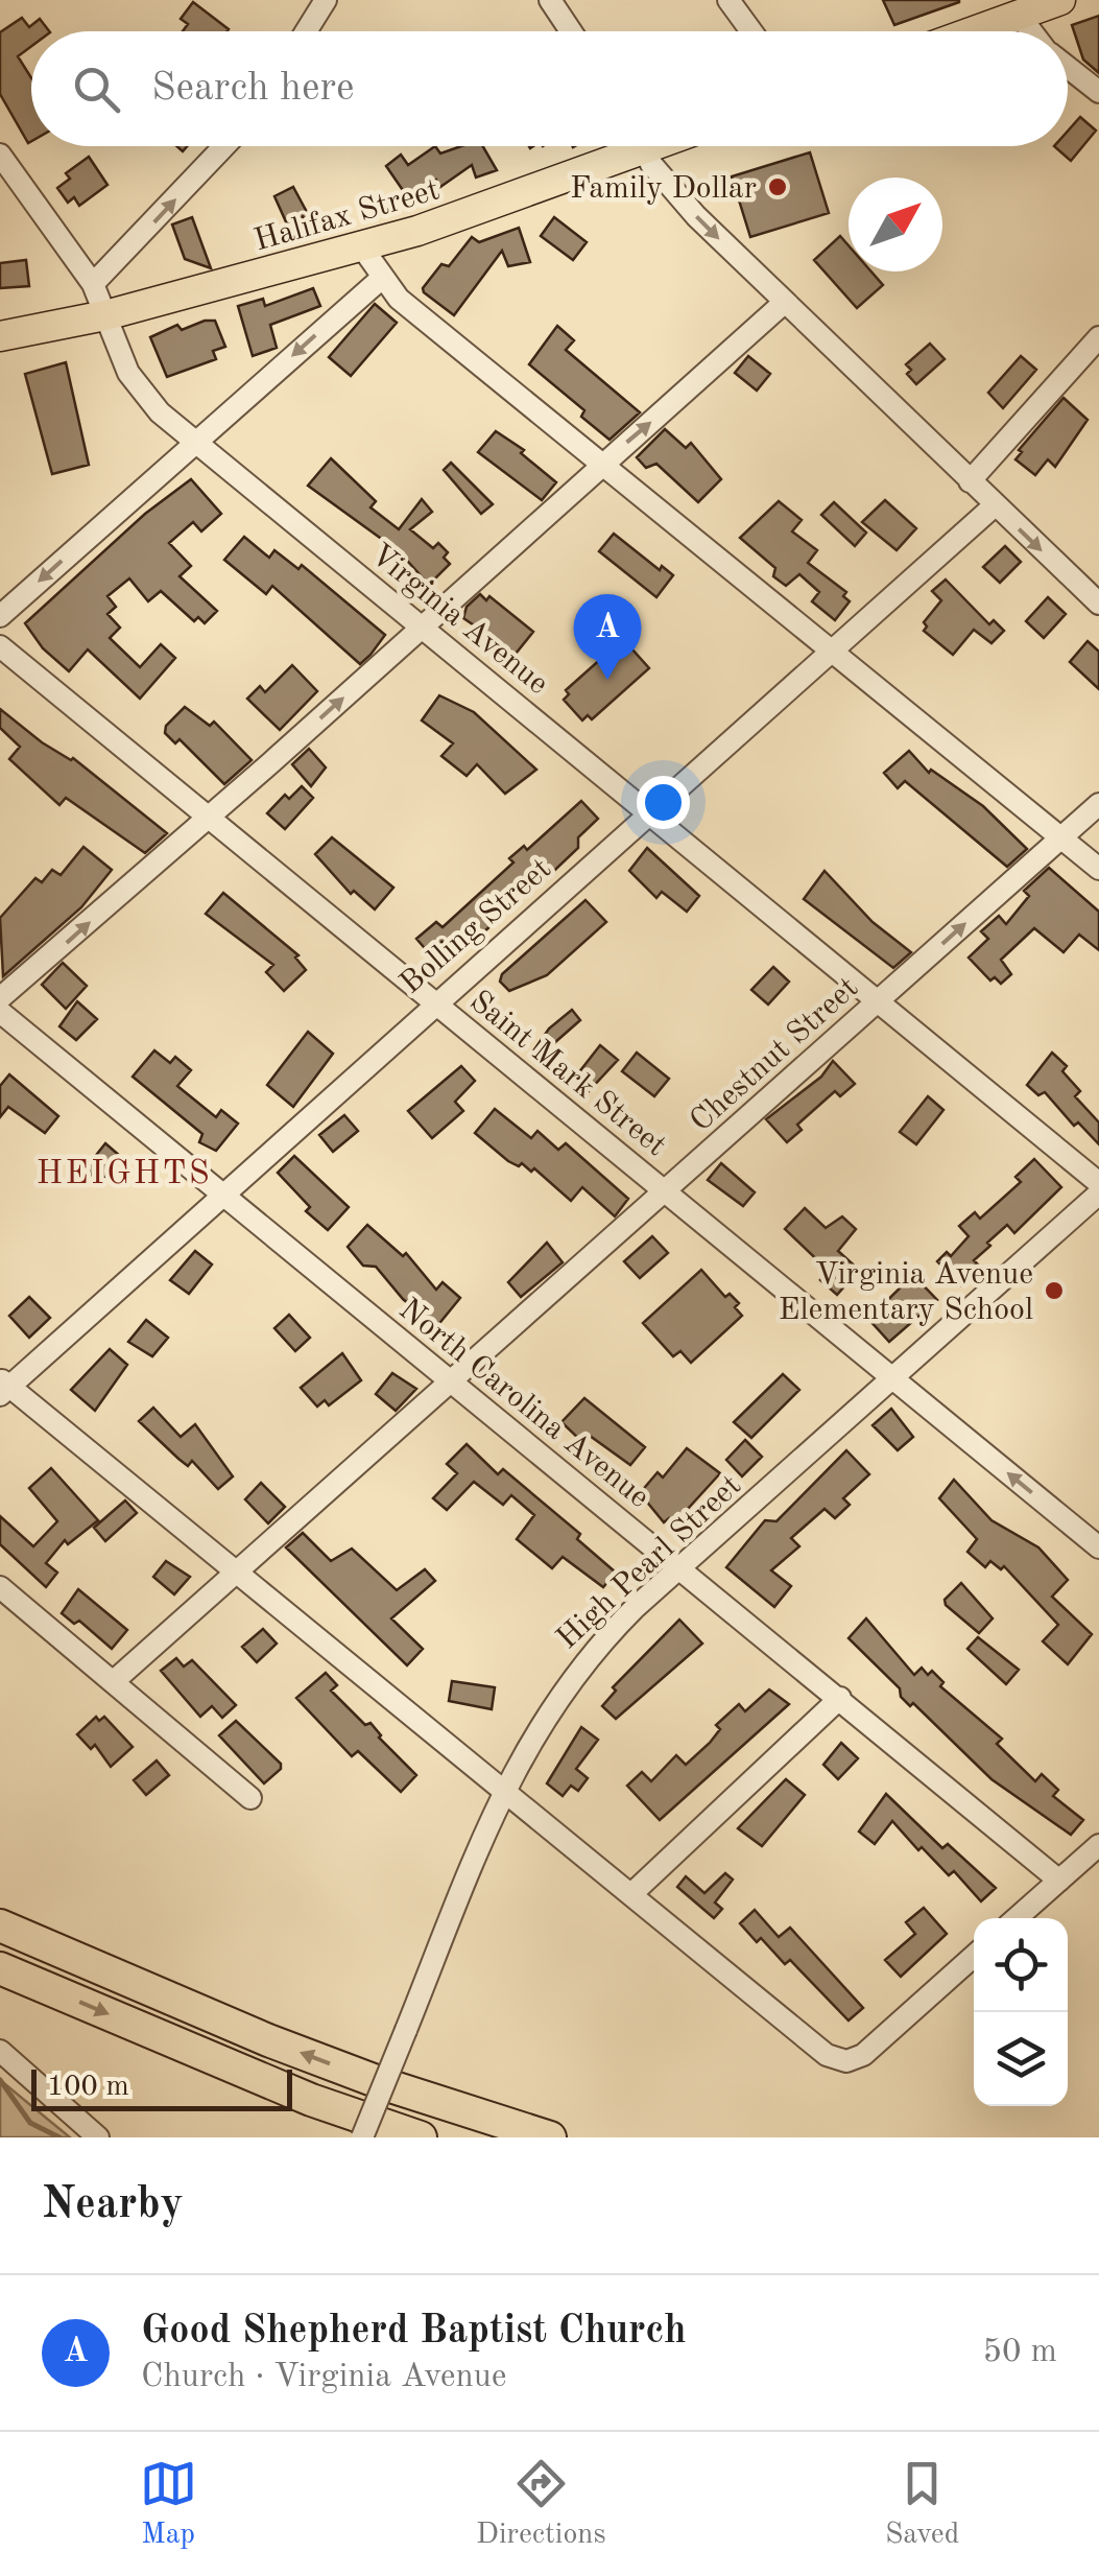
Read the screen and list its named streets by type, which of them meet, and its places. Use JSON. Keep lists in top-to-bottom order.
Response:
{
  "streets": {
    "main road": ["Halifax Street"],
    "street": [
      "Virginia Avenue",
      "Bolling Street",
      "Chestnut Street",
      "Saint Mark Street",
      "North Carolina Avenue",
      "High Pearl Street"
    ]
  },
  "crossings": [
    ["Halifax Street", "Virginia Avenue"],
    ["Virginia Avenue", "Bolling Street"],
    ["Virginia Avenue", "Chestnut Street"],
    ["Bolling Street", "Saint Mark Street"],
    ["Bolling Street", "North Carolina Avenue"],
    ["Chestnut Street", "Saint Mark Street"],
    ["Chestnut Street", "North Carolina Avenue"],
    ["Saint Mark Street", "High Pearl Street"],
    ["North Carolina Avenue", "High Pearl Street"]
  ],
  "districts": ["HEIGHTS"],
  "places": ["Family Dollar", "Virginia Avenue Elementary School"],
  "scale_bar": "100 m",
  "north": "top right",
  "page": {
    "search": "Search here",
    "pins": "A",
    "scale": "100 m",
    "heading": "Nearby",
    "list": [
      {
        "mark": "A",
        "name": "Good Shepherd Baptist Church",
        "note": "Church · Virginia Avenue",
        "value": "50 m"
      }
    ],
    "nav": ["Map", "Directions", "Saved"]
  }
}
